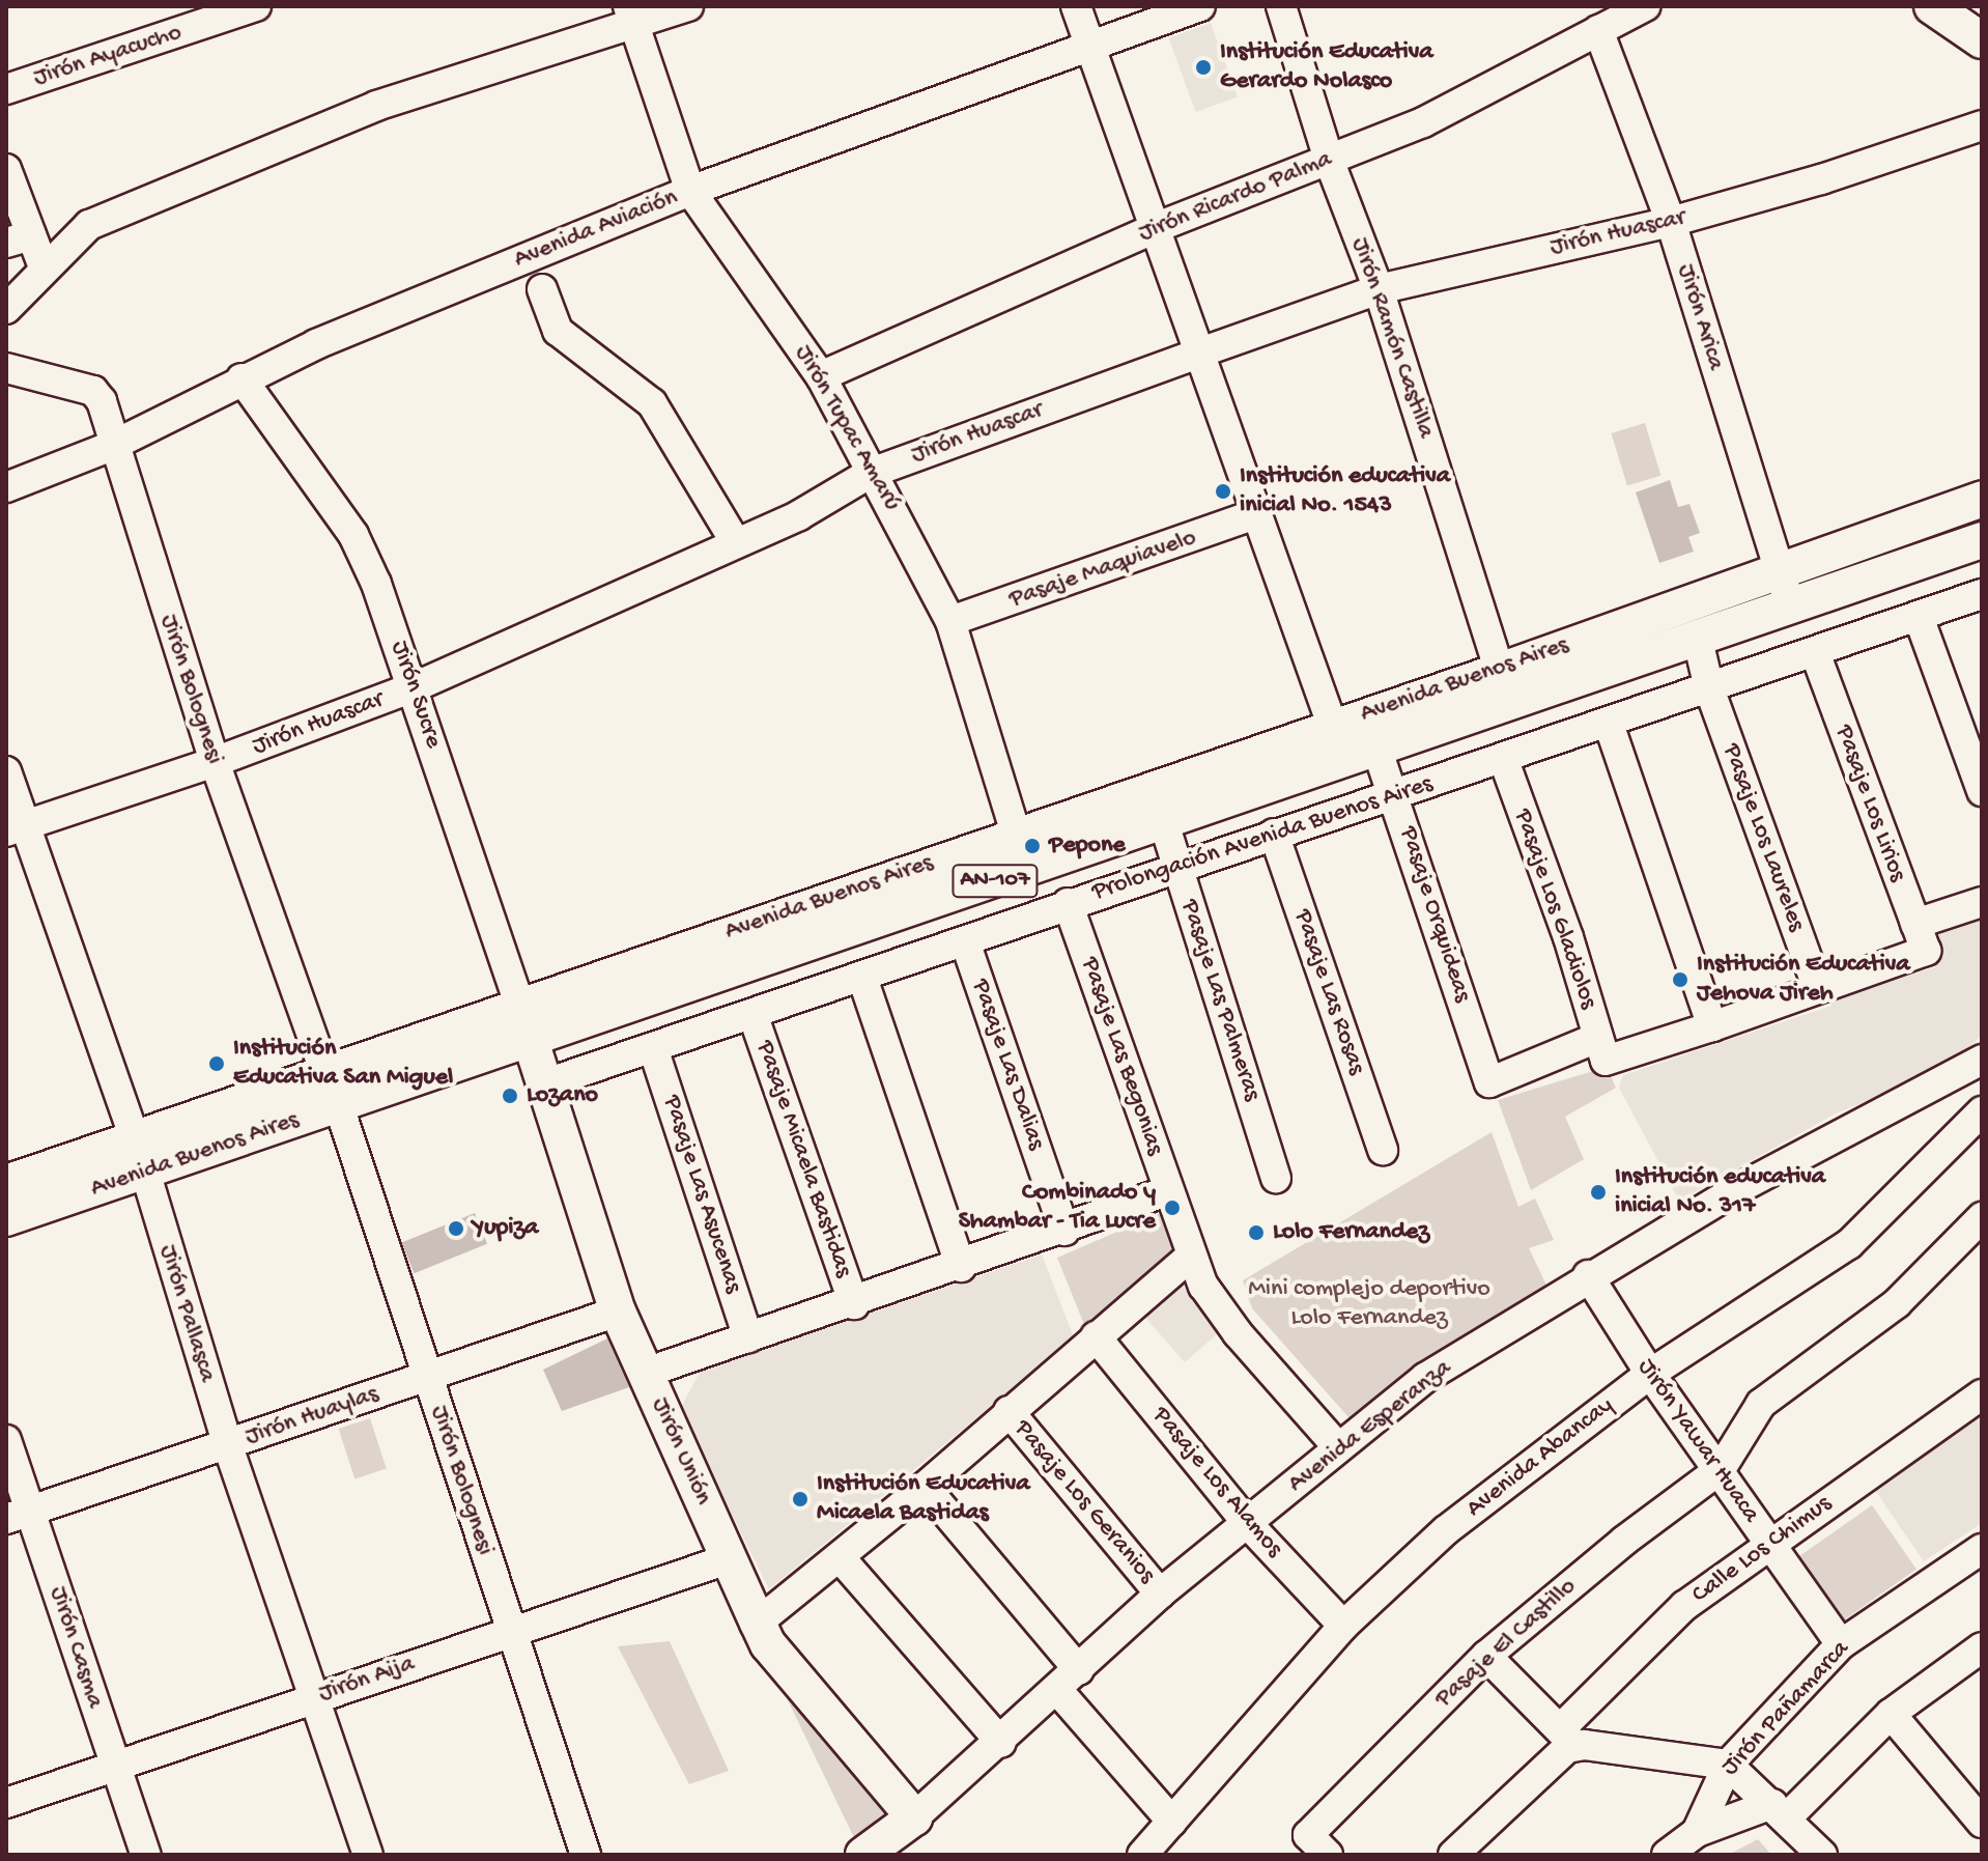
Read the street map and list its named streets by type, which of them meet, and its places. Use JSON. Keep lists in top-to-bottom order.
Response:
{
  "streets": {
    "main road": [
      "Avenida Buenos Aires",
      "AN-107",
      "Avenida Esperanza",
      "Jirón Unión"
    ],
    "street": [
      "Jirón Ayacucho",
      "Jirón Ricardo Palma",
      "Avenida Aviación",
      "Jirón Huascar",
      "Jirón Arica",
      "Jirón Ramón Castilla",
      "Jirón Tupac Amarú",
      "Pasaje Maquiavelo",
      "Jirón Bolognesi",
      "Jirón Sucre",
      "Pasaje Los Lirios",
      "Pasaje Los Laureles",
      "Prolongación Avenida Buenos Aires",
      "Pasaje Los Gladiolos",
      "Pasaje Orquideas",
      "Pasaje Las Rosas",
      "Pasaje Las Palmeras",
      "Pasaje Las Begonias",
      "Pasaje Las Dalias",
      "Pasaje Micaela Bastidas",
      "Pasaje Las Asucenas",
      "Jirón Pallasca",
      "Jirón Huaylas",
      "Jirón Yawar Huaca",
      "Avenida Abancay",
      "Pasaje Los Alamos",
      "Pasaje Los Geranios",
      "Calle Los Chimus",
      "Pasaje El Castillo",
      "Jirón Casma",
      "Jirón Aija",
      "Jirón Pañamarca"
    ]
  },
  "crossings": [
    ["Jirón Ricardo Palma", "Jirón Arica"],
    ["Jirón Ricardo Palma", "Jirón Ramón Castilla"],
    ["Jirón Ricardo Palma", "Jirón Tupac Amarú"],
    ["Avenida Aviación", "Jirón Tupac Amarú"],
    ["Avenida Aviación", "Jirón Bolognesi"],
    ["Avenida Aviación", "Jirón Sucre"],
    ["Jirón Huascar", "Jirón Arica"],
    ["Jirón Huascar", "Jirón Ramón Castilla"],
    ["Jirón Huascar", "Jirón Tupac Amarú"],
    ["Jirón Huascar", "Jirón Bolognesi"],
    ["Jirón Huascar", "Jirón Sucre"],
    ["Jirón Huascar", "Jirón Pallasca"],
    ["Jirón Arica", "Avenida Buenos Aires"],
    ["Jirón Ramón Castilla", "Avenida Buenos Aires"],
    ["Jirón Tupac Amarú", "Pasaje Maquiavelo"],
    ["Jirón Tupac Amarú", "Avenida Buenos Aires"],
    ["Avenida Buenos Aires", "Jirón Bolognesi"],
    ["Avenida Buenos Aires", "Jirón Sucre"],
    ["Avenida Buenos Aires", "Pasaje Los Laureles"],
    ["Avenida Buenos Aires", "Pasaje Orquideas"],
    ["Avenida Buenos Aires", "Pasaje Las Palmeras"],
    ["Avenida Buenos Aires", "Jirón Pallasca"],
    ["Avenida Buenos Aires", "Jirón Unión"],
    ["Jirón Bolognesi", "Jirón Huaylas"],
    ["Jirón Bolognesi", "Jirón Aija"],
    ["Jirón Sucre", "Jirón Unión"],
    ["Pasaje Los Lirios", "Prolongación Avenida Buenos Aires"],
    ["Pasaje Los Laureles", "Prolongación Avenida Buenos Aires"],
    ["Prolongación Avenida Buenos Aires", "Pasaje Los Gladiolos"],
    ["Prolongación Avenida Buenos Aires", "Pasaje Orquideas"],
    ["Prolongación Avenida Buenos Aires", "Pasaje Las Rosas"],
    ["Prolongación Avenida Buenos Aires", "Pasaje Las Palmeras"],
    ["Prolongación Avenida Buenos Aires", "Pasaje Las Begonias"],
    ["Prolongación Avenida Buenos Aires", "Pasaje Las Dalias"],
    ["Prolongación Avenida Buenos Aires", "Pasaje Micaela Bastidas"],
    ["Prolongación Avenida Buenos Aires", "Pasaje Las Asucenas"],
    ["Prolongación Avenida Buenos Aires", "Jirón Unión"],
    ["Pasaje Los Gladiolos", "Pasaje Orquideas"],
    ["Pasaje Las Begonias", "Avenida Esperanza"],
    ["Jirón Pallasca", "Jirón Huaylas"],
    ["Jirón Pallasca", "Jirón Aija"],
    ["Jirón Huaylas", "Jirón Unión"],
    ["Jirón Huaylas", "Jirón Casma"],
    ["Avenida Esperanza", "Jirón Yawar Huaca"],
    ["Avenida Esperanza", "Jirón Unión"],
    ["Avenida Esperanza", "Pasaje Los Alamos"],
    ["Avenida Esperanza", "Pasaje Los Geranios"],
    ["Jirón Yawar Huaca", "Avenida Abancay"],
    ["Jirón Yawar Huaca", "Calle Los Chimus"],
    ["Jirón Yawar Huaca", "Pasaje El Castillo"],
    ["Jirón Yawar Huaca", "Jirón Pañamarca"],
    ["Jirón Unión", "Jirón Aija"],
    ["Avenida Abancay", "Pasaje Los Alamos"],
    ["Jirón Casma", "Jirón Aija"]
  ],
  "parks": ["Mini complejo deportivo Lolo Fernandez"],
  "places": [
    "Institución Educativa Gerardo Nolasco",
    "Institución educativa inicial No. 1543",
    "Pepone",
    "Institución Educativa Jehova Jireh",
    "Institución Educativa San Miguel",
    "Lozano",
    "Institución educativa inicial No. 317",
    "Combinado y Shambar - Tia Lucre",
    "Yupiza",
    "Lolo Fernandez",
    "Institución Educativa Micaela Bastidas"
  ]
}
